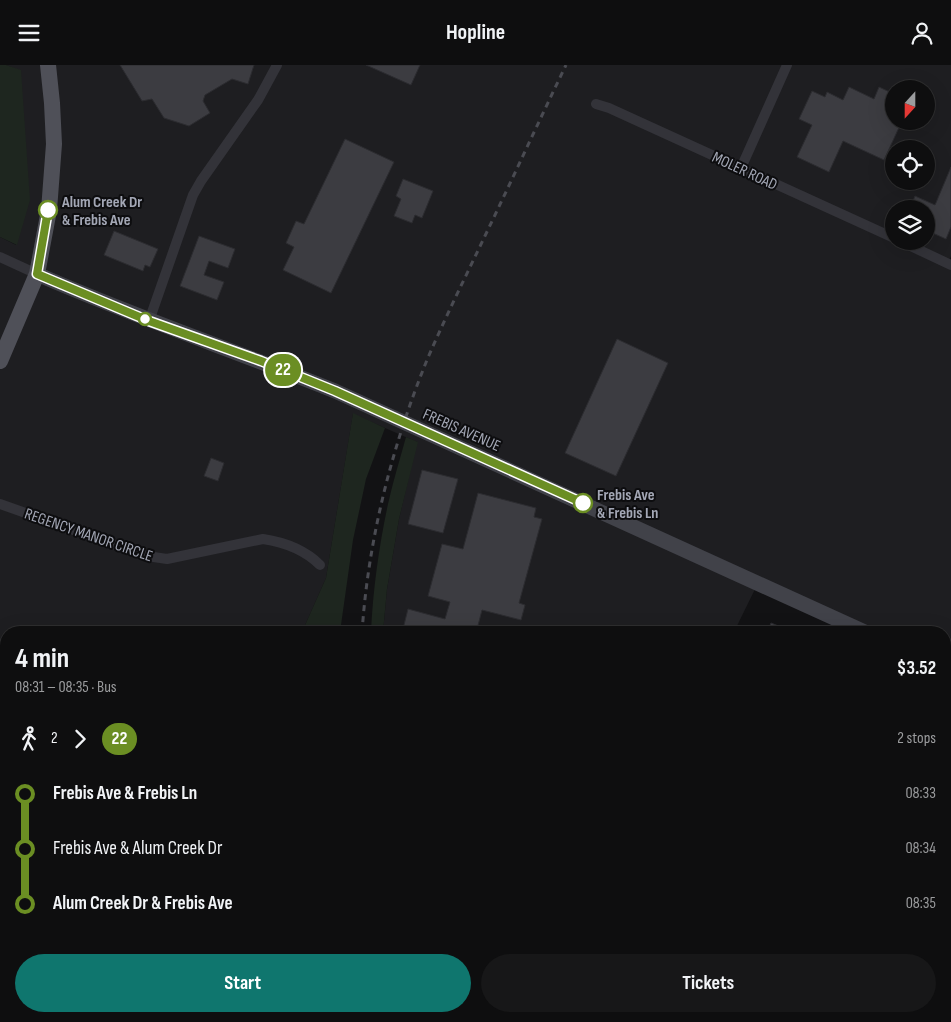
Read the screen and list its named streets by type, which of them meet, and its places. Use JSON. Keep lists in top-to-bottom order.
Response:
{
  "streets": {
    "main road": ["FREBIS AVENUE"],
    "street": ["MOLER ROAD", "REGENCY MANOR CIRCLE"]
  },
  "places": ["Alum Creek Dr & Frebis Ave", "Frebis Ave & Frebis Ln"],
  "lines": ["bus line 22"],
  "north": "bottom",
  "page": {
    "header": "Hopline",
    "on_map": "22",
    "heading": ["4 min", "08:31 – 08:35 · Bus", "$3.52"],
    "legs": ["2", "22", "2 stops"],
    "list": [
      {
        "name": "Frebis Ave & Frebis Ln",
        "value": "08:33"
      },
      {
        "name": "Frebis Ave & Alum Creek Dr",
        "value": "08:34"
      },
      {
        "name": "Alum Creek Dr & Frebis Ave",
        "value": "08:35"
      }
    ],
    "buttons": ["Start", "Tickets"]
  }
}
